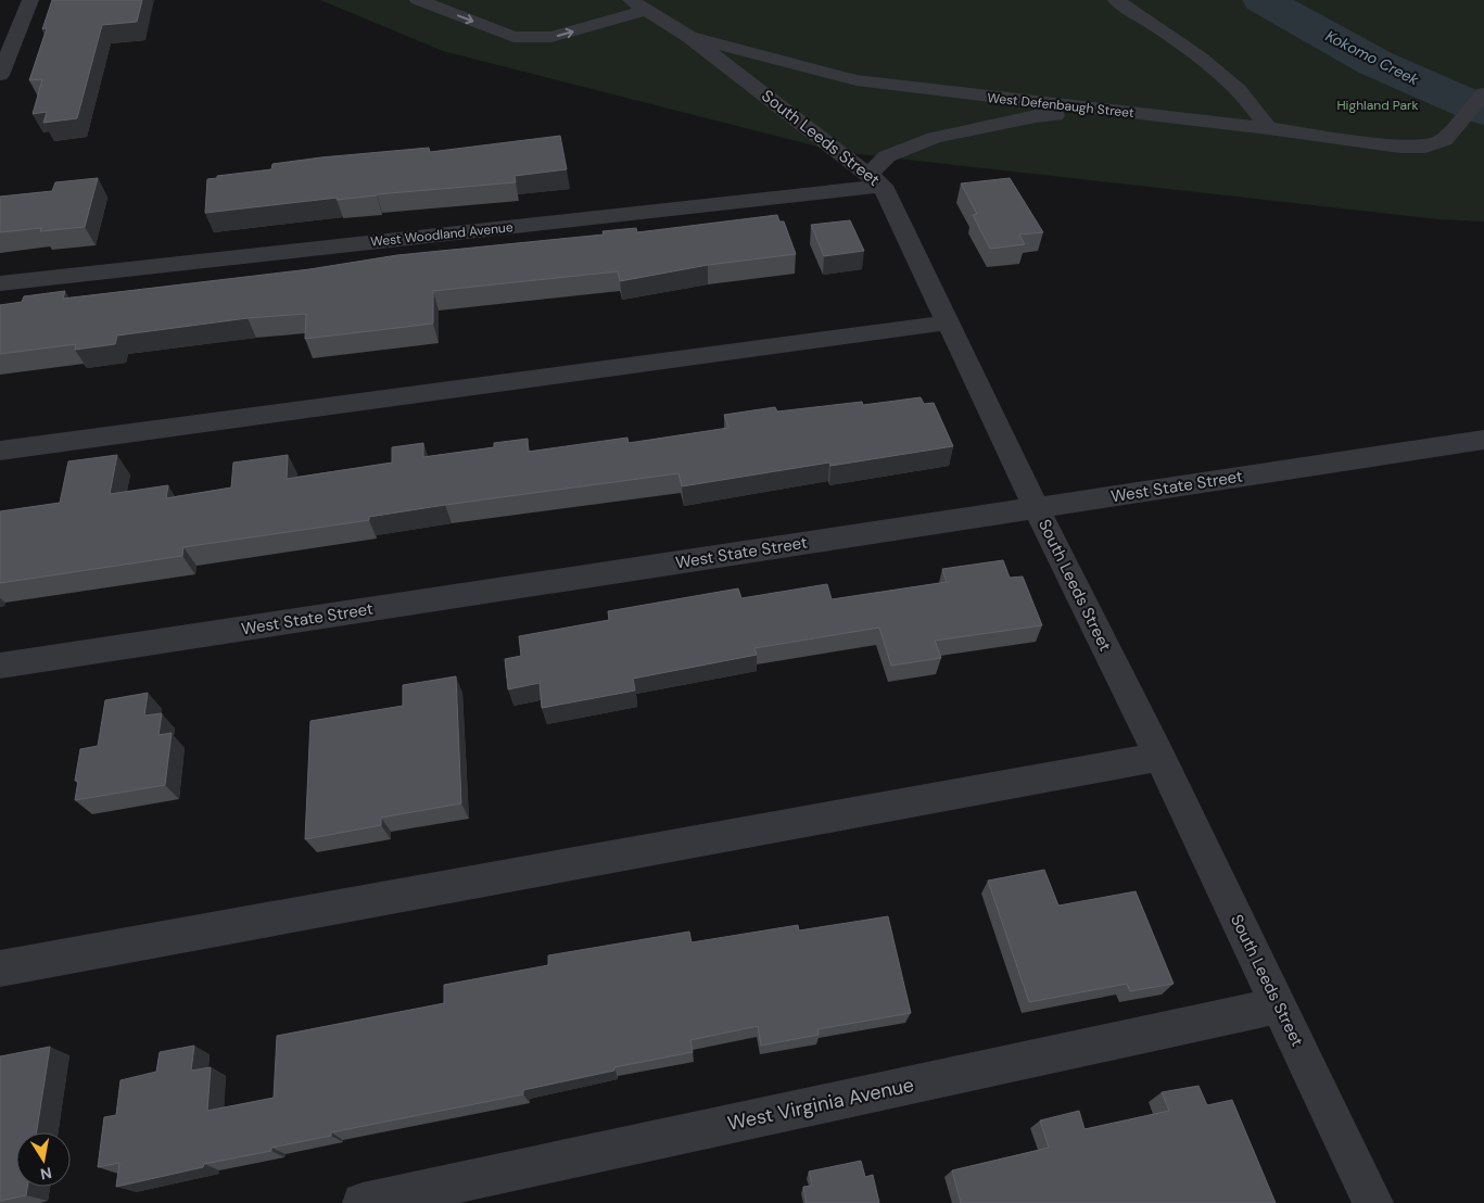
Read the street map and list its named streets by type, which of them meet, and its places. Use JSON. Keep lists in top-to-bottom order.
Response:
{
  "streets": {
    "street": [
      "West Defenbaugh Street",
      "South Leeds Street",
      "West Woodland Avenue",
      "West State Street",
      "West Virginia Avenue"
    ]
  },
  "crossings": [
    ["West Defenbaugh Street", "South Leeds Street"],
    ["South Leeds Street", "West Woodland Avenue"],
    ["South Leeds Street", "West State Street"],
    ["South Leeds Street", "West Virginia Avenue"]
  ],
  "water": ["Kokomo Creek"],
  "parks": ["Highland Park"],
  "north": "bottom"
}
